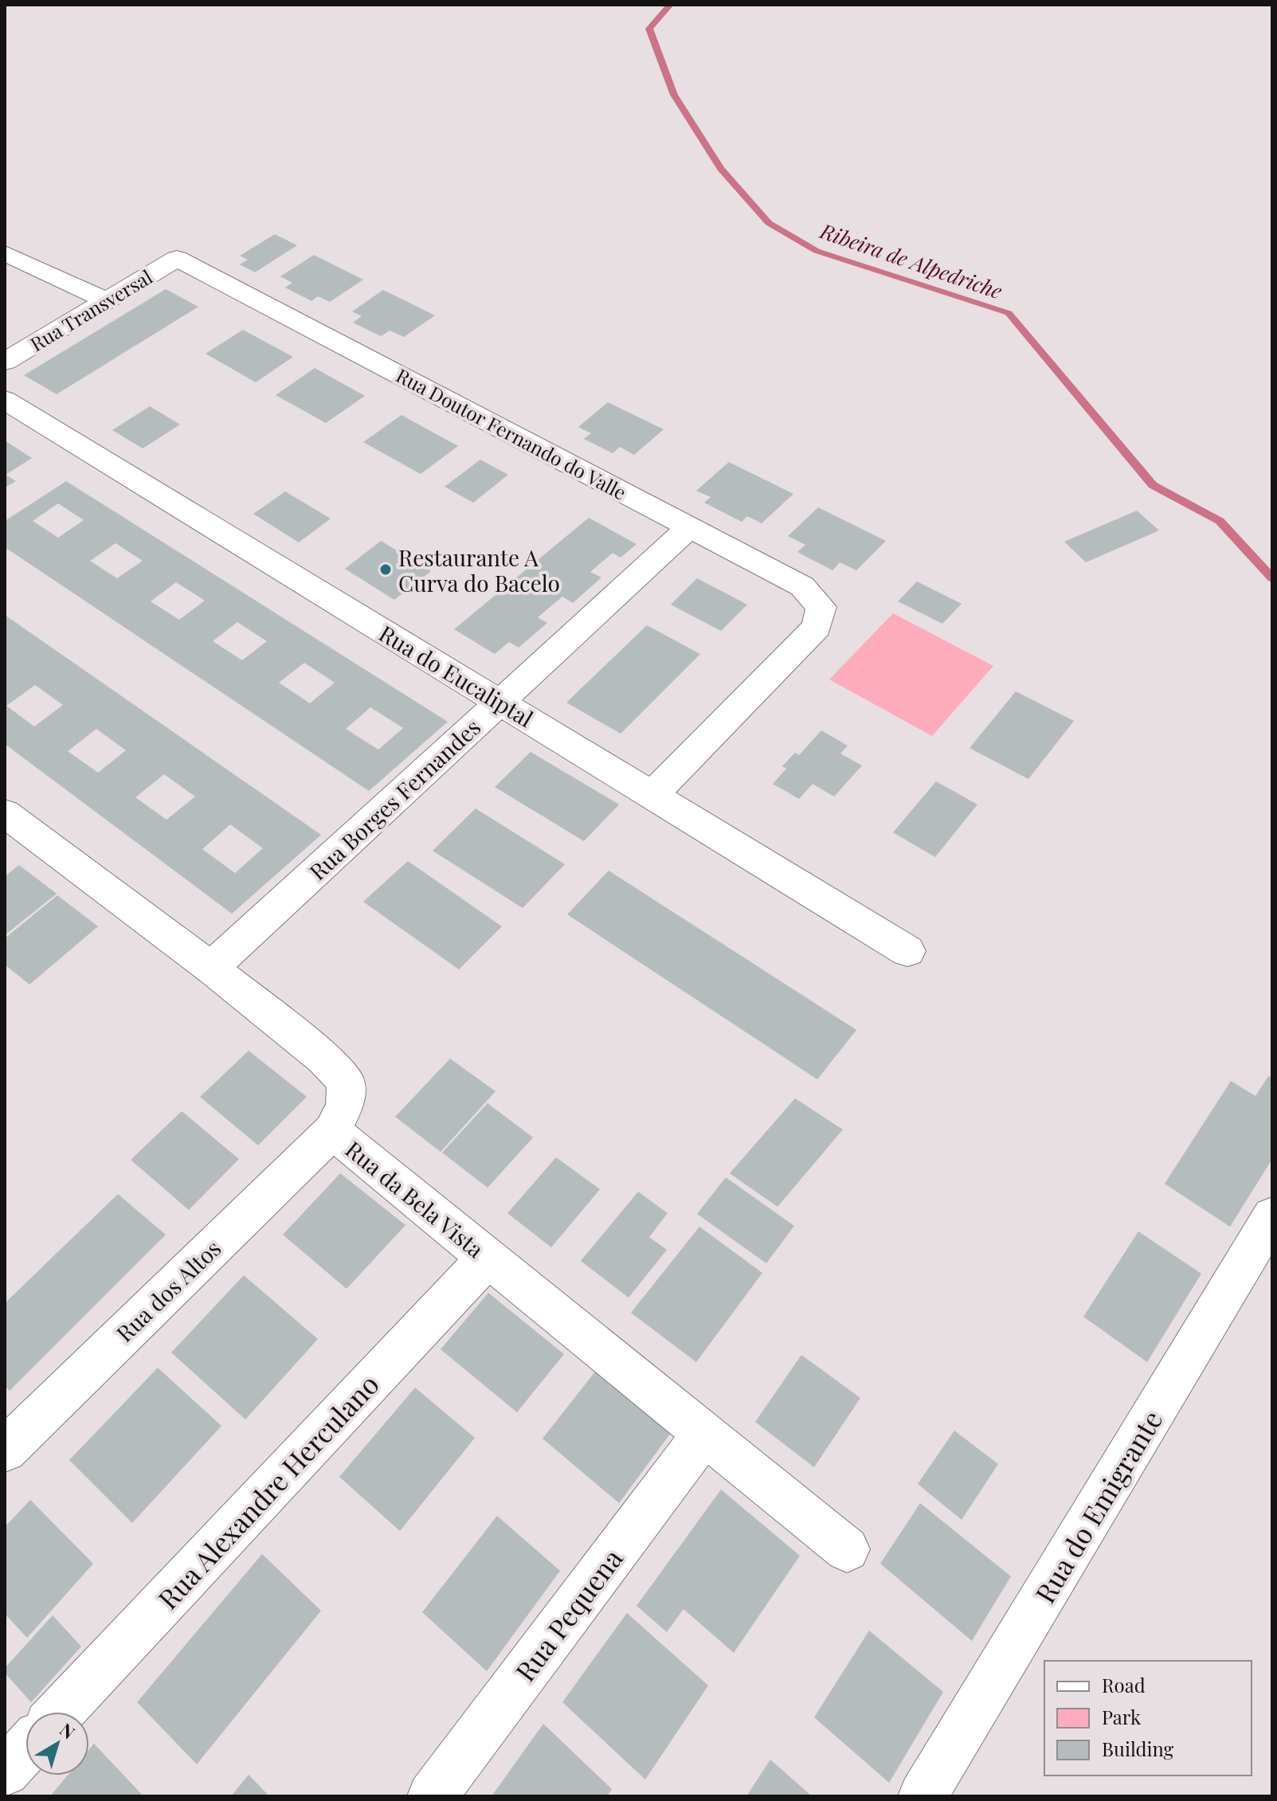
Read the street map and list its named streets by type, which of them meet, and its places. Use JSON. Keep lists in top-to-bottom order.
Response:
{
  "streets": {
    "street": [
      "Rua Transversal",
      "Rua Doutor Fernando do Valle",
      "Rua do Eucaliptal",
      "Rua Borges Fernandes",
      "Rua da Bela Vista",
      "Rua dos Altos",
      "Rua Alexandre Herculano",
      "Rua do Emigrante",
      "Rua Pequena"
    ]
  },
  "crossings": [
    ["Rua Transversal", "Rua Doutor Fernando do Valle"],
    ["Rua Doutor Fernando do Valle", "Rua do Eucaliptal"],
    ["Rua Doutor Fernando do Valle", "Rua Borges Fernandes"],
    ["Rua do Eucaliptal", "Rua Borges Fernandes"],
    ["Rua Borges Fernandes", "Rua da Bela Vista"],
    ["Rua da Bela Vista", "Rua dos Altos"],
    ["Rua da Bela Vista", "Rua Alexandre Herculano"],
    ["Rua da Bela Vista", "Rua Pequena"]
  ],
  "water": ["Ribeira de Alpedriche"],
  "places": ["Restaurante A Curva do Bacelo"],
  "legend": ["Road", "Park", "Building"],
  "north": "top right"
}
